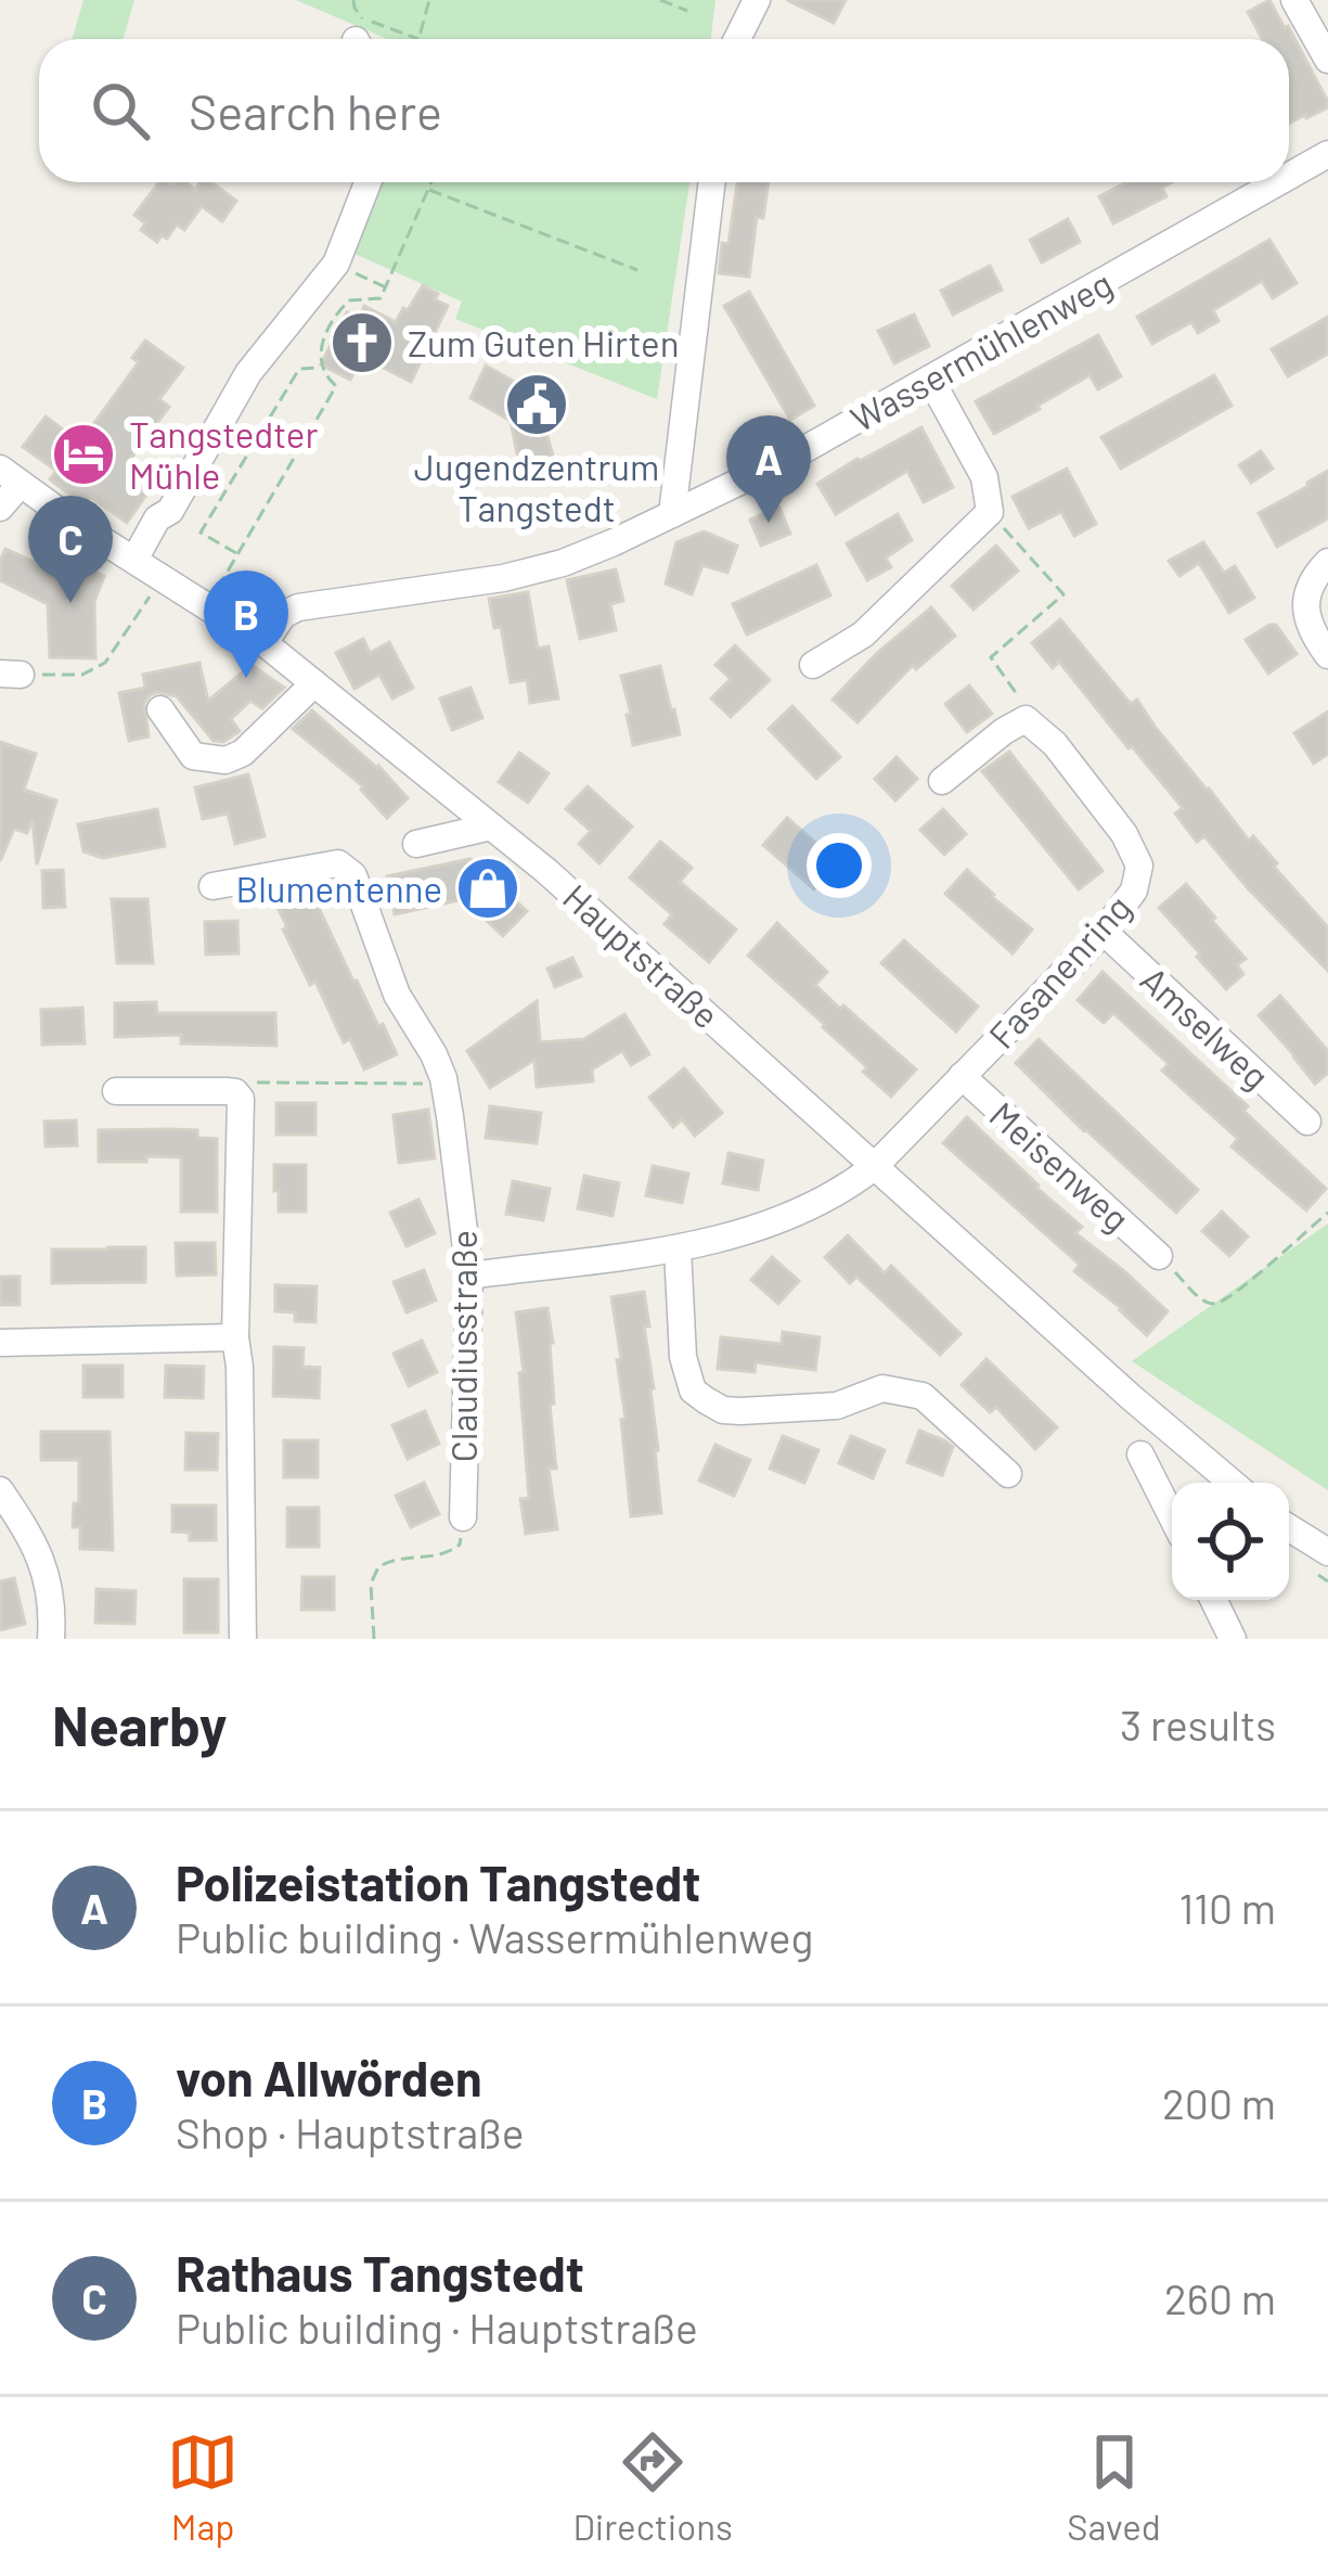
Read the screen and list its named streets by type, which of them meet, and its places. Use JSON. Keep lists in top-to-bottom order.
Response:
{
  "streets": {
    "street": [
      "Wassermühlenweg",
      "Hauptstraße",
      "Fasanenring",
      "Amselweg",
      "Meisenweg",
      "Claudiusstraße"
    ]
  },
  "crossings": [
    ["Wassermühlenweg", "Hauptstraße"],
    ["Hauptstraße", "Fasanenring"],
    ["Fasanenring", "Amselweg"],
    ["Fasanenring", "Meisenweg"],
    ["Fasanenring", "Claudiusstraße"]
  ],
  "places": {
    "church": ["Zum Guten Hirten"],
    "public building": ["Jugendzentrum Tangstedt"],
    "hotel": ["Tangstedter Mühle"],
    "shop": ["Blumentenne"]
  },
  "page": {
    "search": "Search here",
    "pins": ["A", "C", "B"],
    "heading": ["Nearby", "3 results"],
    "list": [
      {
        "mark": "A",
        "name": "Polizeistation Tangstedt",
        "note": "Public building · Wassermühlenweg",
        "value": "110 m"
      },
      {
        "mark": "B",
        "name": "von Allwörden",
        "note": "Shop · Hauptstraße",
        "value": "200 m"
      },
      {
        "mark": "C",
        "name": "Rathaus Tangstedt",
        "note": "Public building · Hauptstraße",
        "value": "260 m"
      }
    ],
    "nav": ["Map", "Directions", "Saved"]
  }
}
